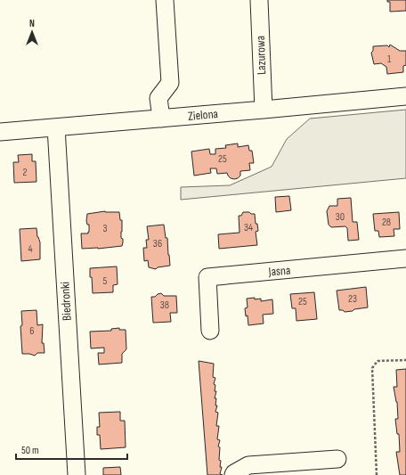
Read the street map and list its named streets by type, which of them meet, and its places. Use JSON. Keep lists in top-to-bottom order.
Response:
{
  "streets": {
    "street": [
      "Lazurowa",
      "Zielona",
      "Jasna",
      "Biedronki"
    ]
  },
  "crossings": [
    ["Lazurowa", "Zielona"],
    ["Zielona", "Biedronki"]
  ],
  "house_numbers": [
    "1",
    "25",
    "2",
    "30",
    "28",
    "34",
    "3",
    "36",
    "4",
    "5",
    "23",
    "25",
    "38",
    "6"
  ],
  "scale_bar": "50 m",
  "north": "top"
}
